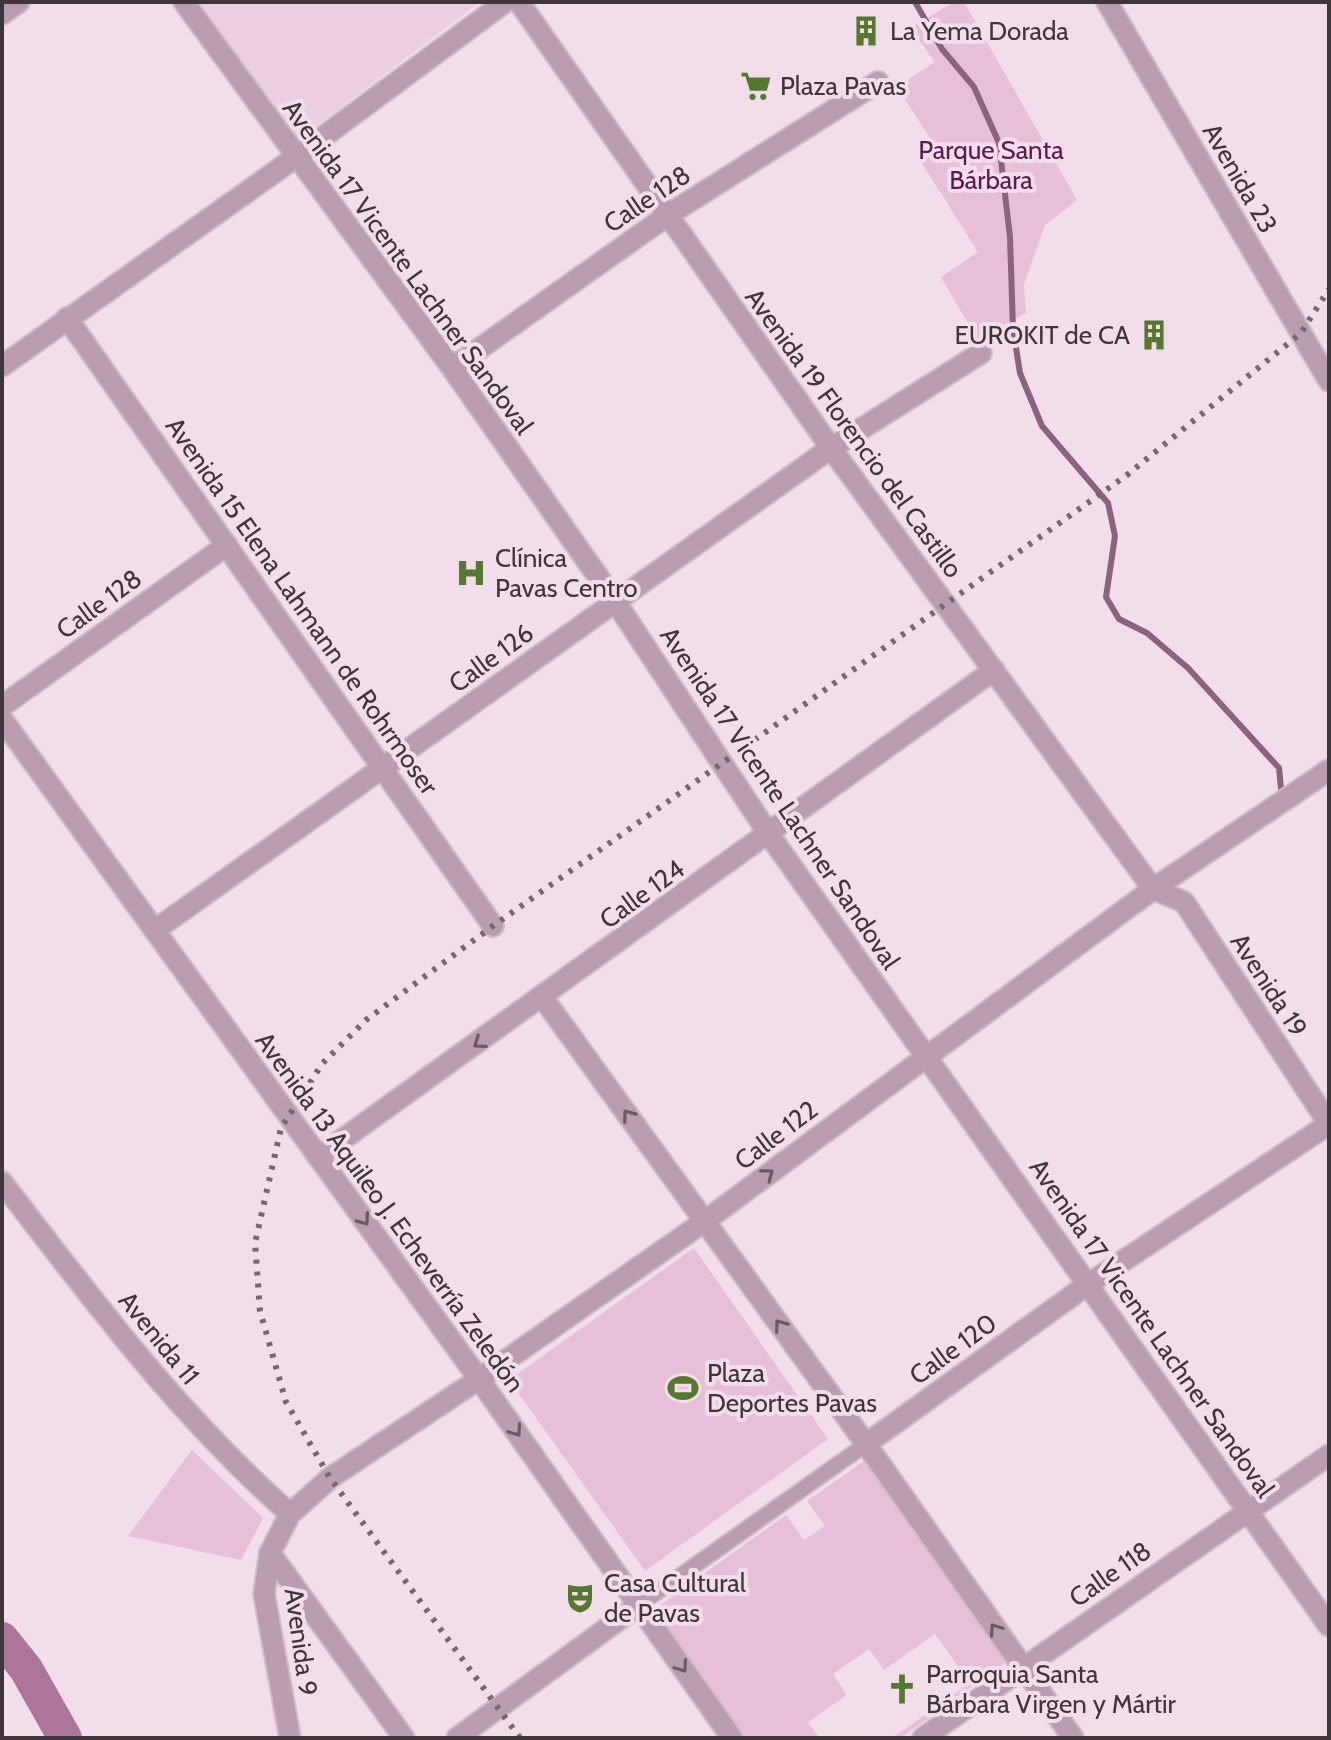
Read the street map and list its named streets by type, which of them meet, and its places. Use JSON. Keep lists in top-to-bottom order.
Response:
{
  "streets": {
    "street": [
      "Avenida 23",
      "Calle 128",
      "Avenida 17 Vicente Lachner Sandoval",
      "Avenida 19 Florencio del Castillo",
      "Avenida 15 Elena Lahmann de Rohrmoser",
      "Calle 126",
      "Calle 124",
      "Avenida 19",
      "Calle 122",
      "Avenida 13 Aquileo J. Echeverría Zeledón",
      "Avenida 11",
      "Calle 120",
      "Calle 118",
      "Avenida 9"
    ]
  },
  "crossings": [
    ["Calle 128", "Avenida 17 Vicente Lachner Sandoval"],
    ["Calle 128", "Avenida 19 Florencio del Castillo"],
    ["Calle 128", "Avenida 15 Elena Lahmann de Rohrmoser"],
    ["Avenida 17 Vicente Lachner Sandoval", "Calle 126"],
    ["Avenida 17 Vicente Lachner Sandoval", "Calle 124"],
    ["Avenida 17 Vicente Lachner Sandoval", "Calle 122"],
    ["Avenida 17 Vicente Lachner Sandoval", "Calle 120"],
    ["Avenida 17 Vicente Lachner Sandoval", "Calle 118"],
    ["Avenida 19 Florencio del Castillo", "Calle 126"],
    ["Avenida 19 Florencio del Castillo", "Calle 124"],
    ["Avenida 19 Florencio del Castillo", "Avenida 19"],
    ["Avenida 19 Florencio del Castillo", "Calle 122"],
    ["Avenida 15 Elena Lahmann de Rohrmoser", "Calle 126"],
    ["Calle 126", "Avenida 13 Aquileo J. Echeverría Zeledón"],
    ["Calle 124", "Avenida 13 Aquileo J. Echeverría Zeledón"],
    ["Avenida 19", "Calle 122"],
    ["Avenida 19", "Calle 120"],
    ["Calle 122", "Avenida 13 Aquileo J. Echeverría Zeledón"],
    ["Calle 122", "Avenida 11"],
    ["Calle 122", "Avenida 9"],
    ["Avenida 13 Aquileo J. Echeverría Zeledón", "Calle 120"]
  ],
  "one_way": ["Avenida 13 Aquileo J. Echeverría Zeledón"],
  "parks": ["Parque Santa Bárbara"],
  "places": {
    "building": ["La Yema Dorada", "EUROKIT de CA"],
    "supermarket": ["Plaza Pavas"],
    "hospital": ["Clínica Pavas Centro"],
    "sports": ["Plaza Deportes Pavas"],
    "theatre": ["Casa Cultural de Pavas"],
    "church": ["Parroquia Santa Bárbara Virgen y Mártir"]
  }
}
